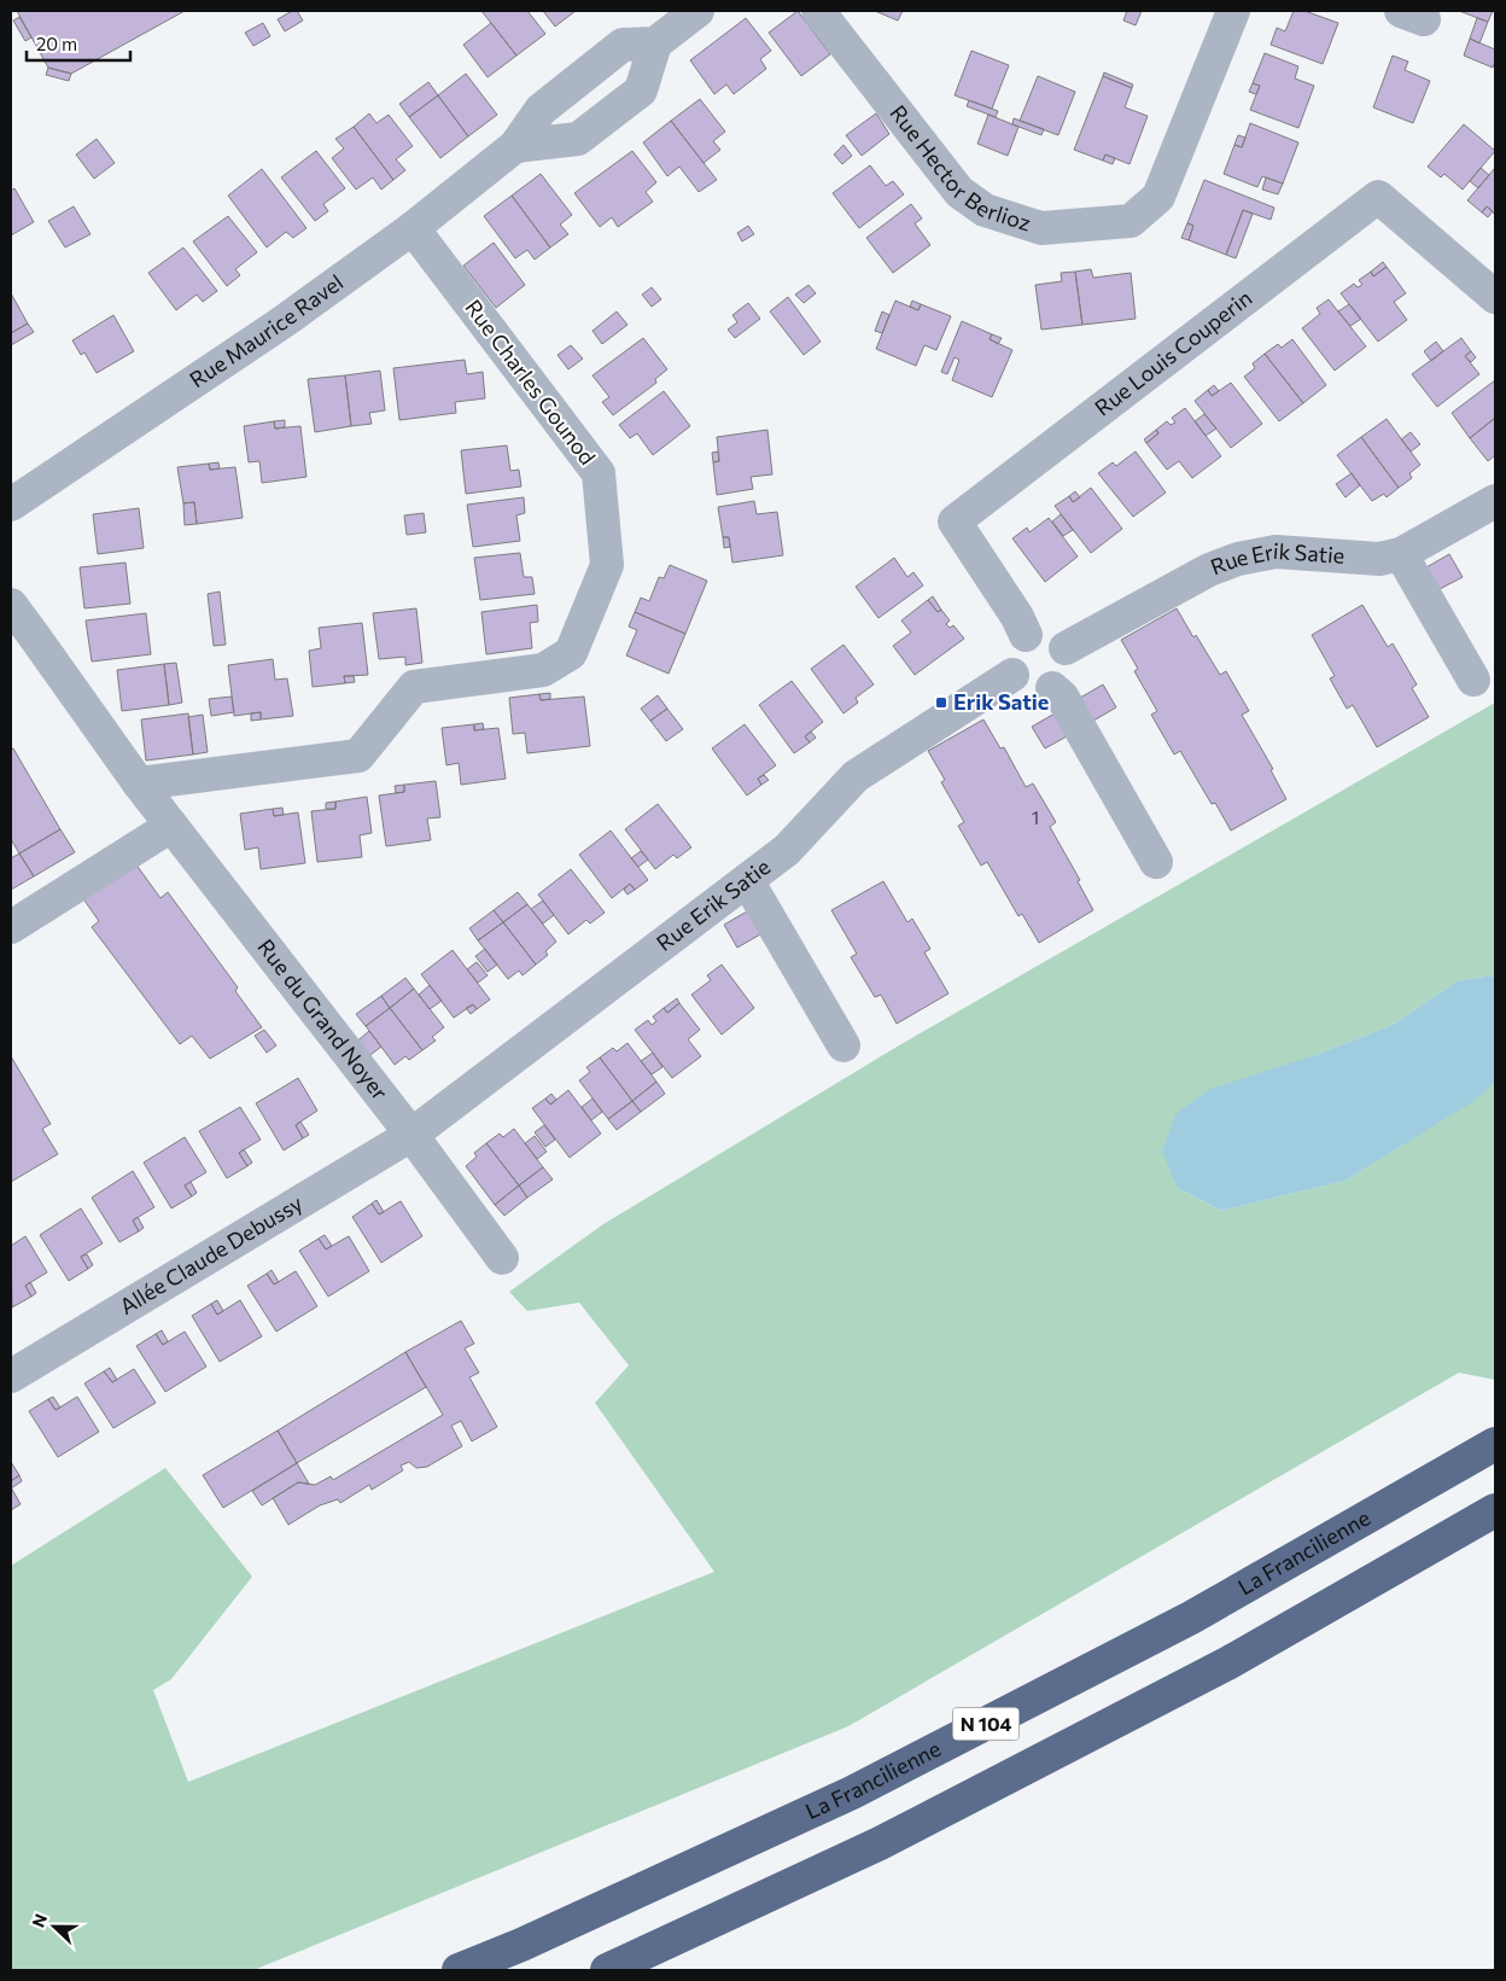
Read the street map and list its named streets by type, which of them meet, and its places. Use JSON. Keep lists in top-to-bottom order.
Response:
{
  "streets": {
    "highway": ["La Francilienne", "N 104"],
    "street": [
      "Rue Hector Berlioz",
      "Rue Maurice Ravel",
      "Rue Louis Couperin",
      "Rue Charles Gounod",
      "Rue Erik Satie",
      "Rue du Grand Noyer",
      "Allée Claude Debussy"
    ]
  },
  "crossings": [
    ["Rue Maurice Ravel", "Rue Charles Gounod"],
    ["Rue Louis Couperin", "Rue Erik Satie"],
    ["Rue Charles Gounod", "Rue du Grand Noyer"],
    ["Rue Erik Satie", "Rue du Grand Noyer"],
    ["Rue Erik Satie", "Allée Claude Debussy"],
    ["Rue du Grand Noyer", "Allée Claude Debussy"]
  ],
  "places": {
    "transit": ["Erik Satie"]
  },
  "house_numbers": ["1"],
  "scale_bar": "20 m",
  "north": "left"
}
